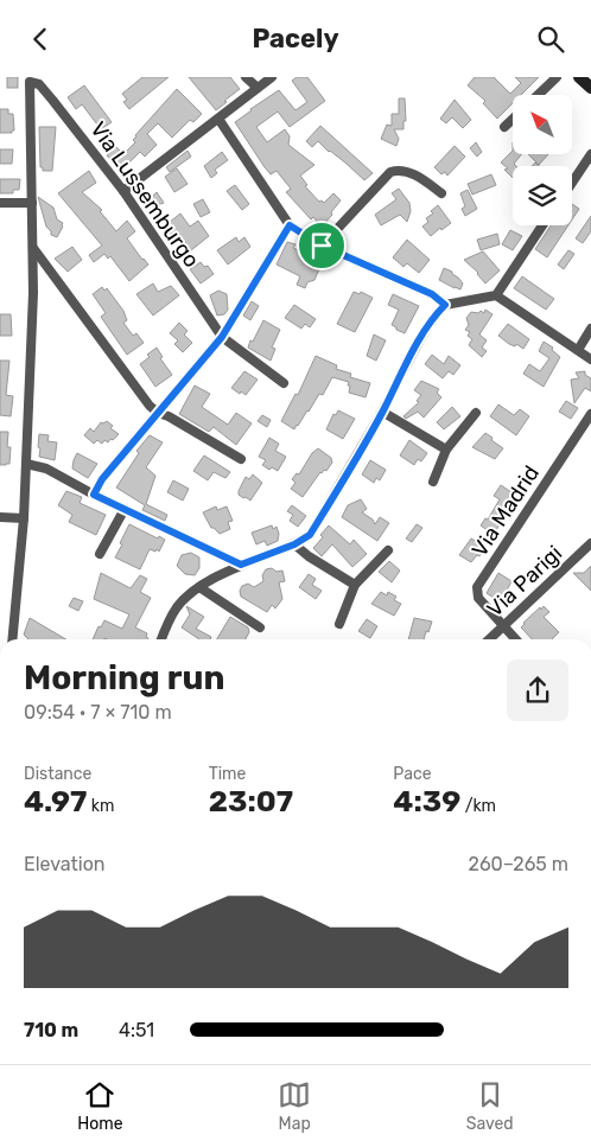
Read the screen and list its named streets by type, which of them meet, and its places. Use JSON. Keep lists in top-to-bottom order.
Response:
{
  "streets": {
    "street": ["Via Lussemburgo", "Via Madrid", "Via Parigi"]
  },
  "crossings": [
    ["Via Madrid", "Via Parigi"]
  ],
  "north": "top left",
  "page": {
    "header": "Pacely",
    "heading": ["Morning run", "09:54 · 7 × 710 m"],
    "stats": [
      ["Distance", "4.97 km"],
      ["Time", "23:07"],
      ["Pace", "4:39 /km"]
    ],
    "chart": ["Elevation", "260–265 m"],
    "list": [
      {
        "name": "710 m",
        "note": "4:51"
      }
    ],
    "tabs": ["Home", "Map", "Saved"]
  }
}
